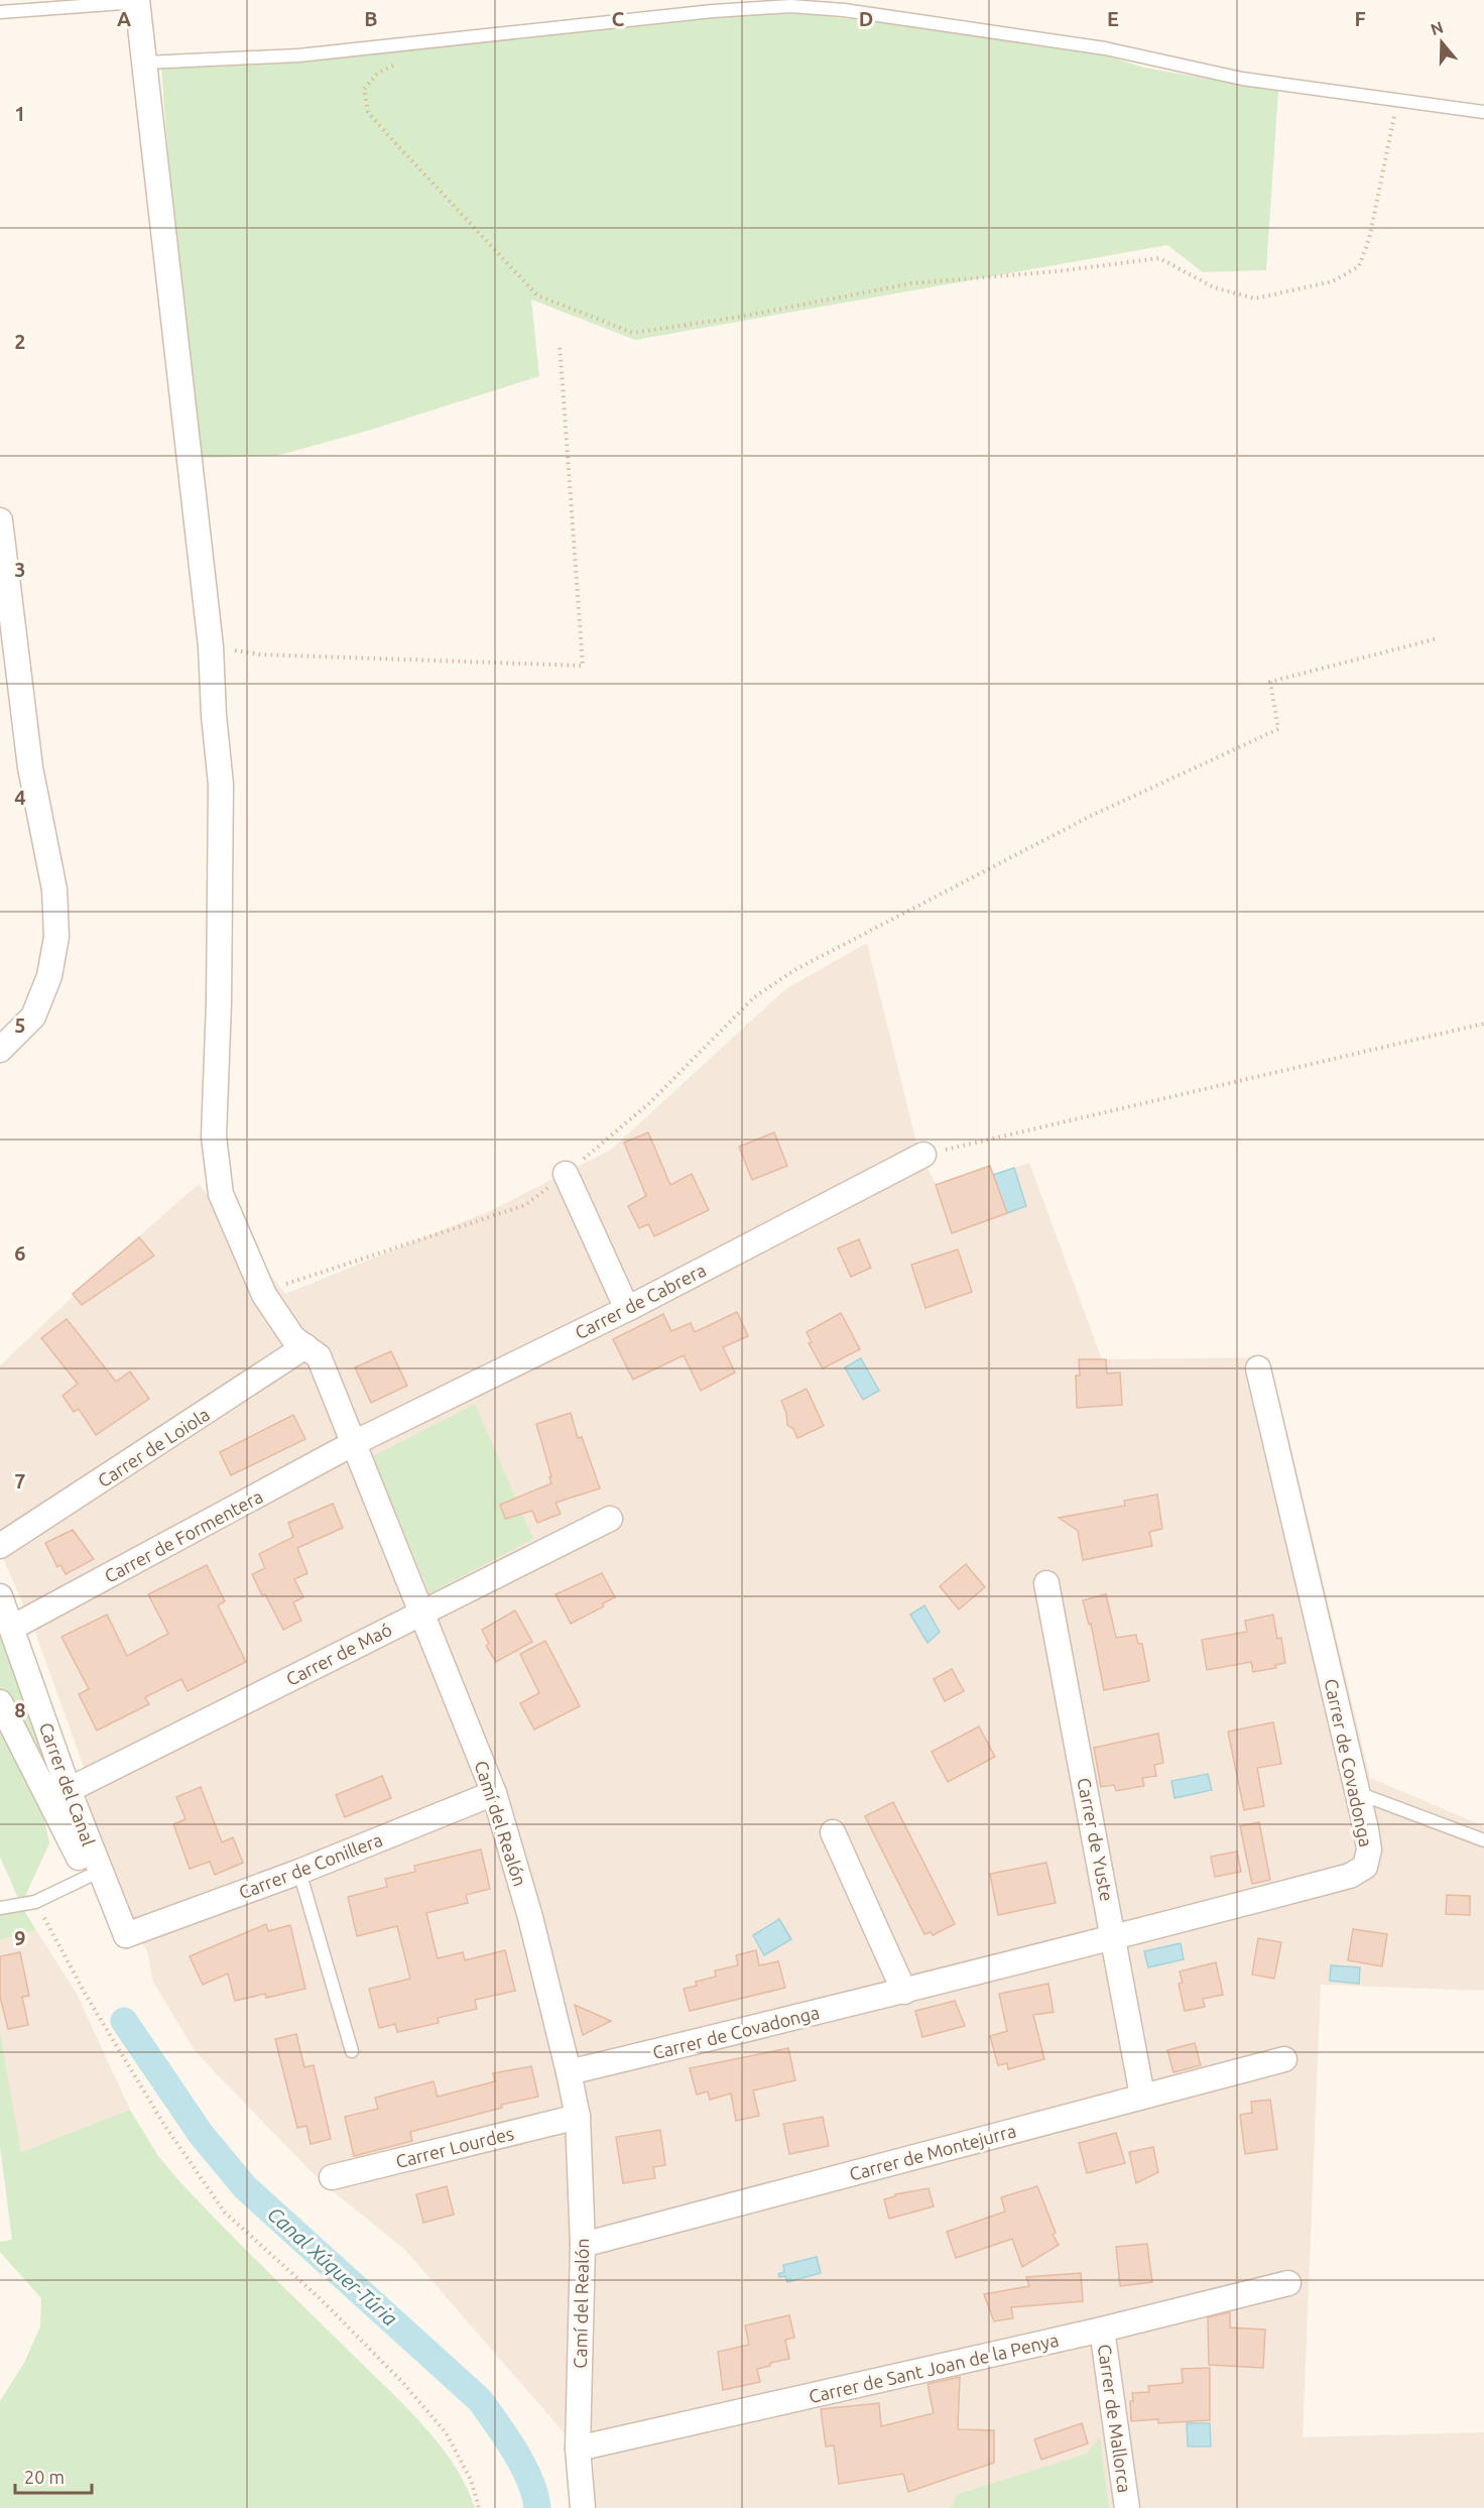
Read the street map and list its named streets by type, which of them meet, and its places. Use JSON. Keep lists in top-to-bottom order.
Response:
{
  "streets": {
    "street": [
      "Carrer de Cabrera",
      "Carrer de Loiola",
      "Carrer de Formentera",
      "Carrer de Maó",
      "Carrer de Covadonga",
      "Carrer del Canal",
      "Camí del Realón",
      "Carrer de Yuste",
      "Carrer de Conillera",
      "Carrer Lourdes",
      "Carrer de Montejurra",
      "Carrer de Sant Joan de la Penya",
      "Carrer de Mallorca"
    ]
  },
  "crossings": [
    ["Carrer de Cabrera", "Carrer de Formentera"],
    ["Carrer de Cabrera", "Camí del Realón"],
    ["Carrer de Loiola", "Camí del Realón"],
    ["Carrer de Formentera", "Carrer del Canal"],
    ["Carrer de Formentera", "Camí del Realón"],
    ["Carrer de Maó", "Carrer del Canal"],
    ["Carrer de Maó", "Camí del Realón"],
    ["Carrer de Covadonga", "Camí del Realón"],
    ["Carrer de Covadonga", "Carrer de Yuste"],
    ["Carrer del Canal", "Carrer de Conillera"],
    ["Camí del Realón", "Carrer de Conillera"],
    ["Camí del Realón", "Carrer Lourdes"],
    ["Camí del Realón", "Carrer de Montejurra"],
    ["Camí del Realón", "Carrer de Sant Joan de la Penya"],
    ["Carrer de Yuste", "Carrer de Montejurra"],
    ["Carrer de Sant Joan de la Penya", "Carrer de Mallorca"]
  ],
  "water": ["Canal Xúquer-Túria"],
  "scale_bar": "20 m",
  "north": "top",
  "grid": {
    "columns": [
      "A",
      "B",
      "C",
      "D",
      "E",
      "F"
    ],
    "rows": [
      "1",
      "2",
      "3",
      "4",
      "5",
      "6",
      "7",
      "8",
      "9"
    ]
  }
}
